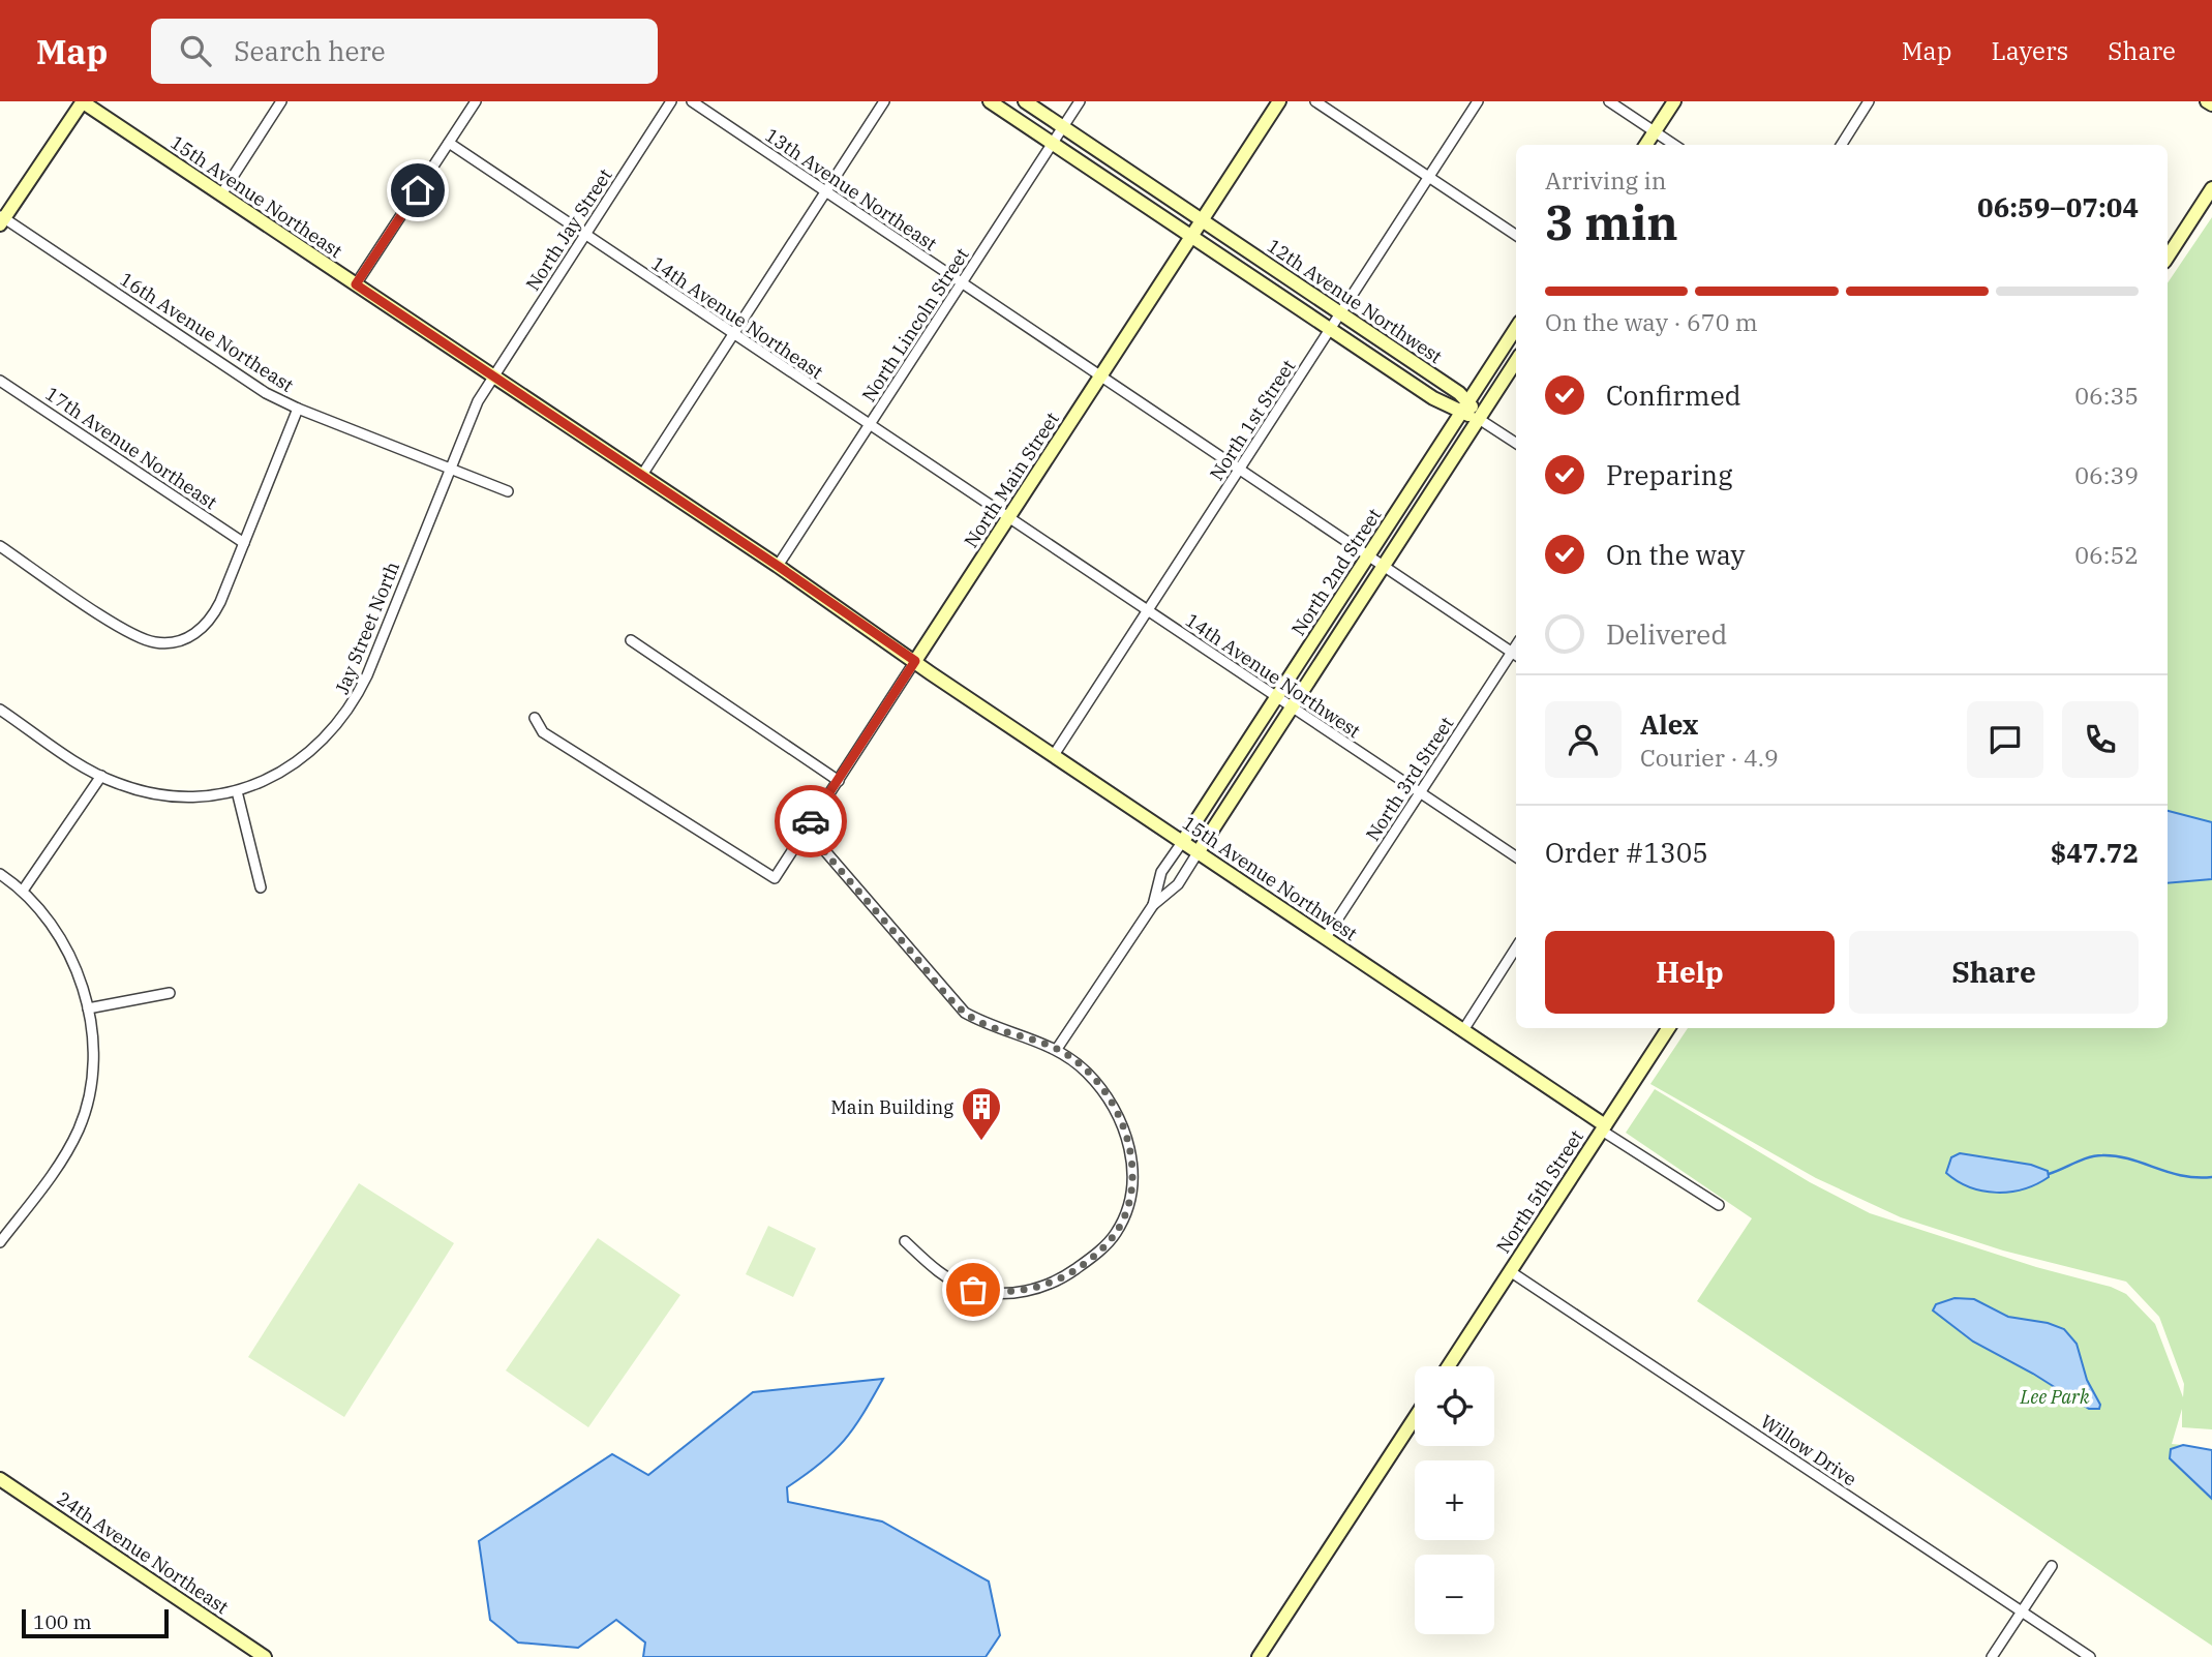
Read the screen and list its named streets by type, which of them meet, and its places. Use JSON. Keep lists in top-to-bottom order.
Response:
{
  "streets": {
    "street": [
      "13th Avenue Northeast",
      "15th Avenue Northeast",
      "North Jay Street",
      "12th Avenue Northwest",
      "14th Avenue Northeast",
      "North Lincoln Street",
      "16th Avenue Northeast",
      "North 1st Street",
      "17th Avenue Northeast",
      "North Main Street",
      "North 2nd Street",
      "Jay Street North",
      "14th Avenue Northwest",
      "North 3rd Street",
      "15th Avenue Northwest",
      "North 5th Street",
      "Willow Drive",
      "24th Avenue Northeast"
    ]
  },
  "crossings": [
    ["13th Avenue Northeast", "North Lincoln Street"],
    ["13th Avenue Northeast", "North 1st Street"],
    ["13th Avenue Northeast", "North Main Street"],
    ["13th Avenue Northeast", "North 2nd Street"],
    ["13th Avenue Northeast", "North 3rd Street"],
    ["15th Avenue Northeast", "North Jay Street"],
    ["15th Avenue Northeast", "North Lincoln Street"],
    ["15th Avenue Northeast", "North Main Street"],
    ["15th Avenue Northeast", "Jay Street North"],
    ["15th Avenue Northeast", "15th Avenue Northwest"],
    ["North Jay Street", "14th Avenue Northeast"],
    ["North Jay Street", "Jay Street North"],
    ["12th Avenue Northwest", "North Lincoln Street"],
    ["12th Avenue Northwest", "North 1st Street"],
    ["12th Avenue Northwest", "North Main Street"],
    ["12th Avenue Northwest", "North 2nd Street"],
    ["14th Avenue Northeast", "North Lincoln Street"],
    ["14th Avenue Northeast", "North Main Street"],
    ["14th Avenue Northeast", "14th Avenue Northwest"],
    ["16th Avenue Northeast", "Jay Street North"],
    ["North 1st Street", "14th Avenue Northwest"],
    ["North 1st Street", "15th Avenue Northwest"],
    ["North Main Street", "14th Avenue Northwest"],
    ["North Main Street", "15th Avenue Northwest"],
    ["North 2nd Street", "14th Avenue Northwest"],
    ["North 2nd Street", "15th Avenue Northwest"],
    ["14th Avenue Northwest", "North 3rd Street"],
    ["North 3rd Street", "15th Avenue Northwest"],
    ["15th Avenue Northwest", "North 5th Street"],
    ["North 5th Street", "Willow Drive"]
  ],
  "parks": ["Lee Park"],
  "places": {
    "building": ["Main Building"]
  },
  "scale_bar": "100 m",
  "page": {
    "header": "Map",
    "search": "Search here",
    "nav": ["Map", "Layers", "Share"],
    "heading": ["3 min", "Arriving in", "06:59–07:04"],
    "panel": [
      "Alex",
      "Courier · 4.9",
      "Order #1305",
      "$47.72"
    ],
    "bar": "On the way · 670 m",
    "list": [
      ["Confirmed", "06:35"],
      ["Preparing", "06:39"],
      ["On the way", "06:52"],
      "Delivered"
    ],
    "buttons": ["Help", "Share"],
    "map_buttons": ["+", "−"],
    "scale": "100 m"
  }
}
